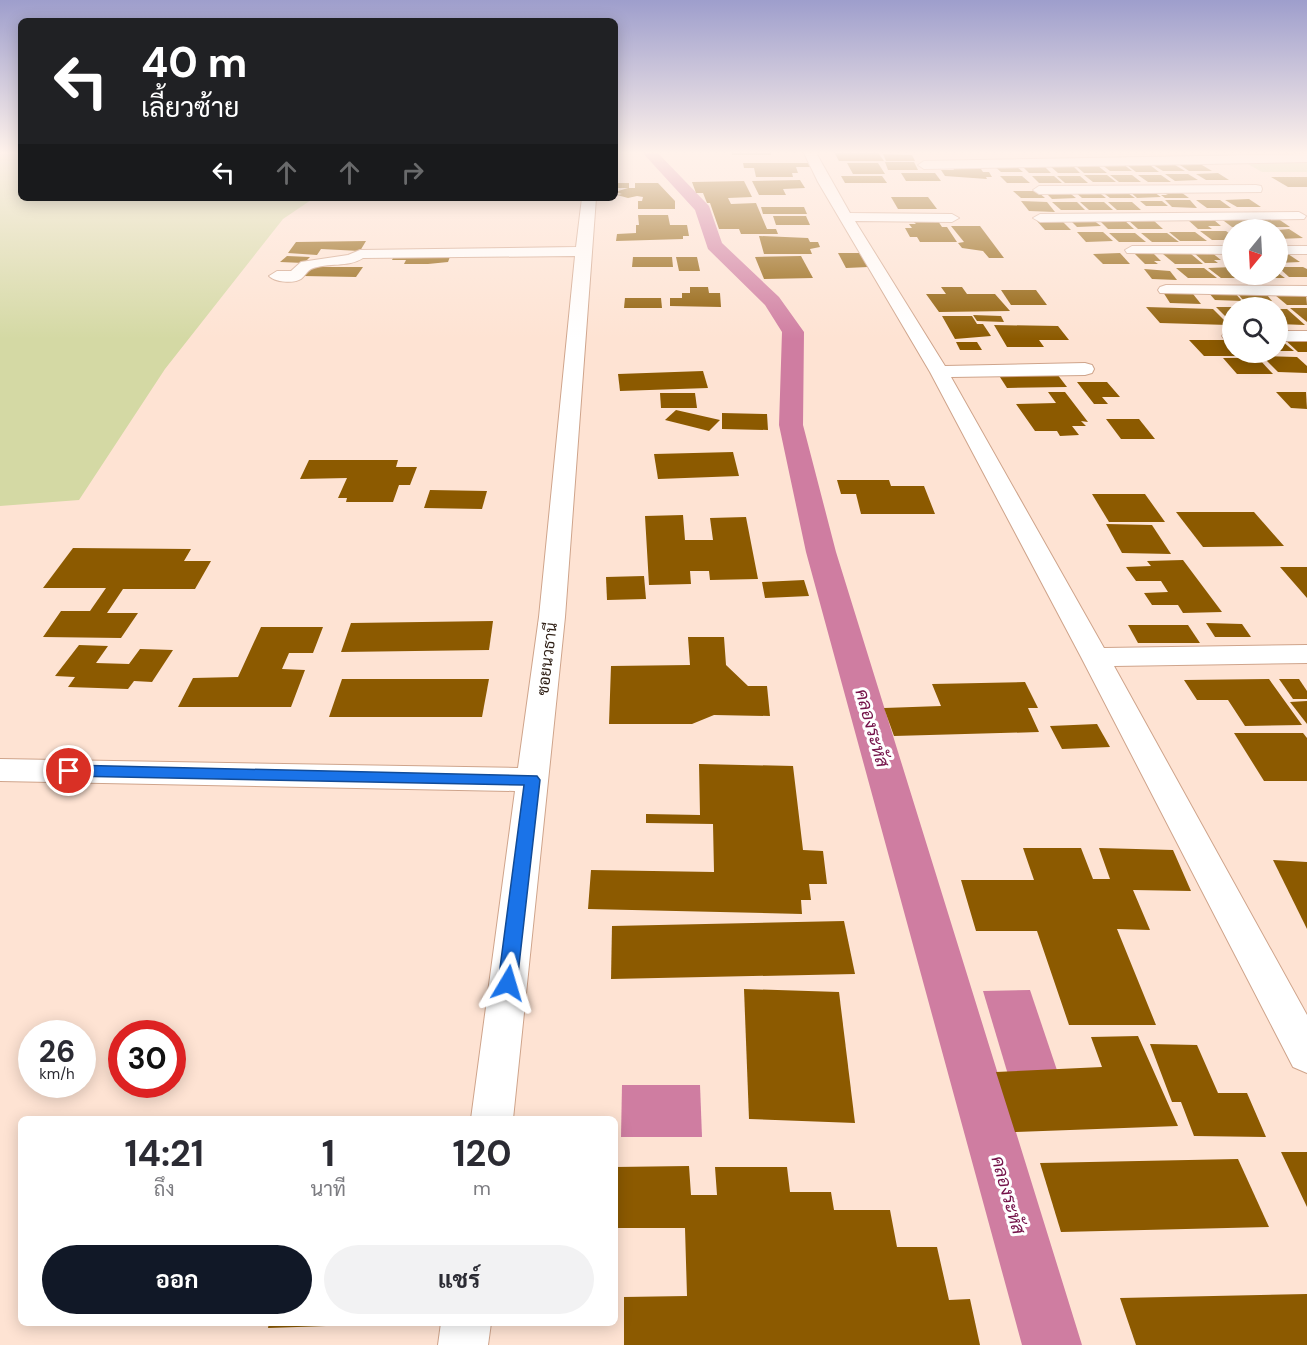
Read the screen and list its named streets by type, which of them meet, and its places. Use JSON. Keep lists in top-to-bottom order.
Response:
{
  "streets": {
    "street": ["ซอยนวธานี"]
  },
  "water": ["คลองระหัส"],
  "north": "bottom",
  "page": {
    "turn": ["40 m", "เลี้ยวซ้าย"],
    "speed": "26 km/h",
    "limit": "30",
    "eta": [
      "14:21",
      "ถึง",
      "1",
      "นาที",
      "120",
      "m"
    ],
    "buttons": ["ออก", "แชร์"]
  }
}
